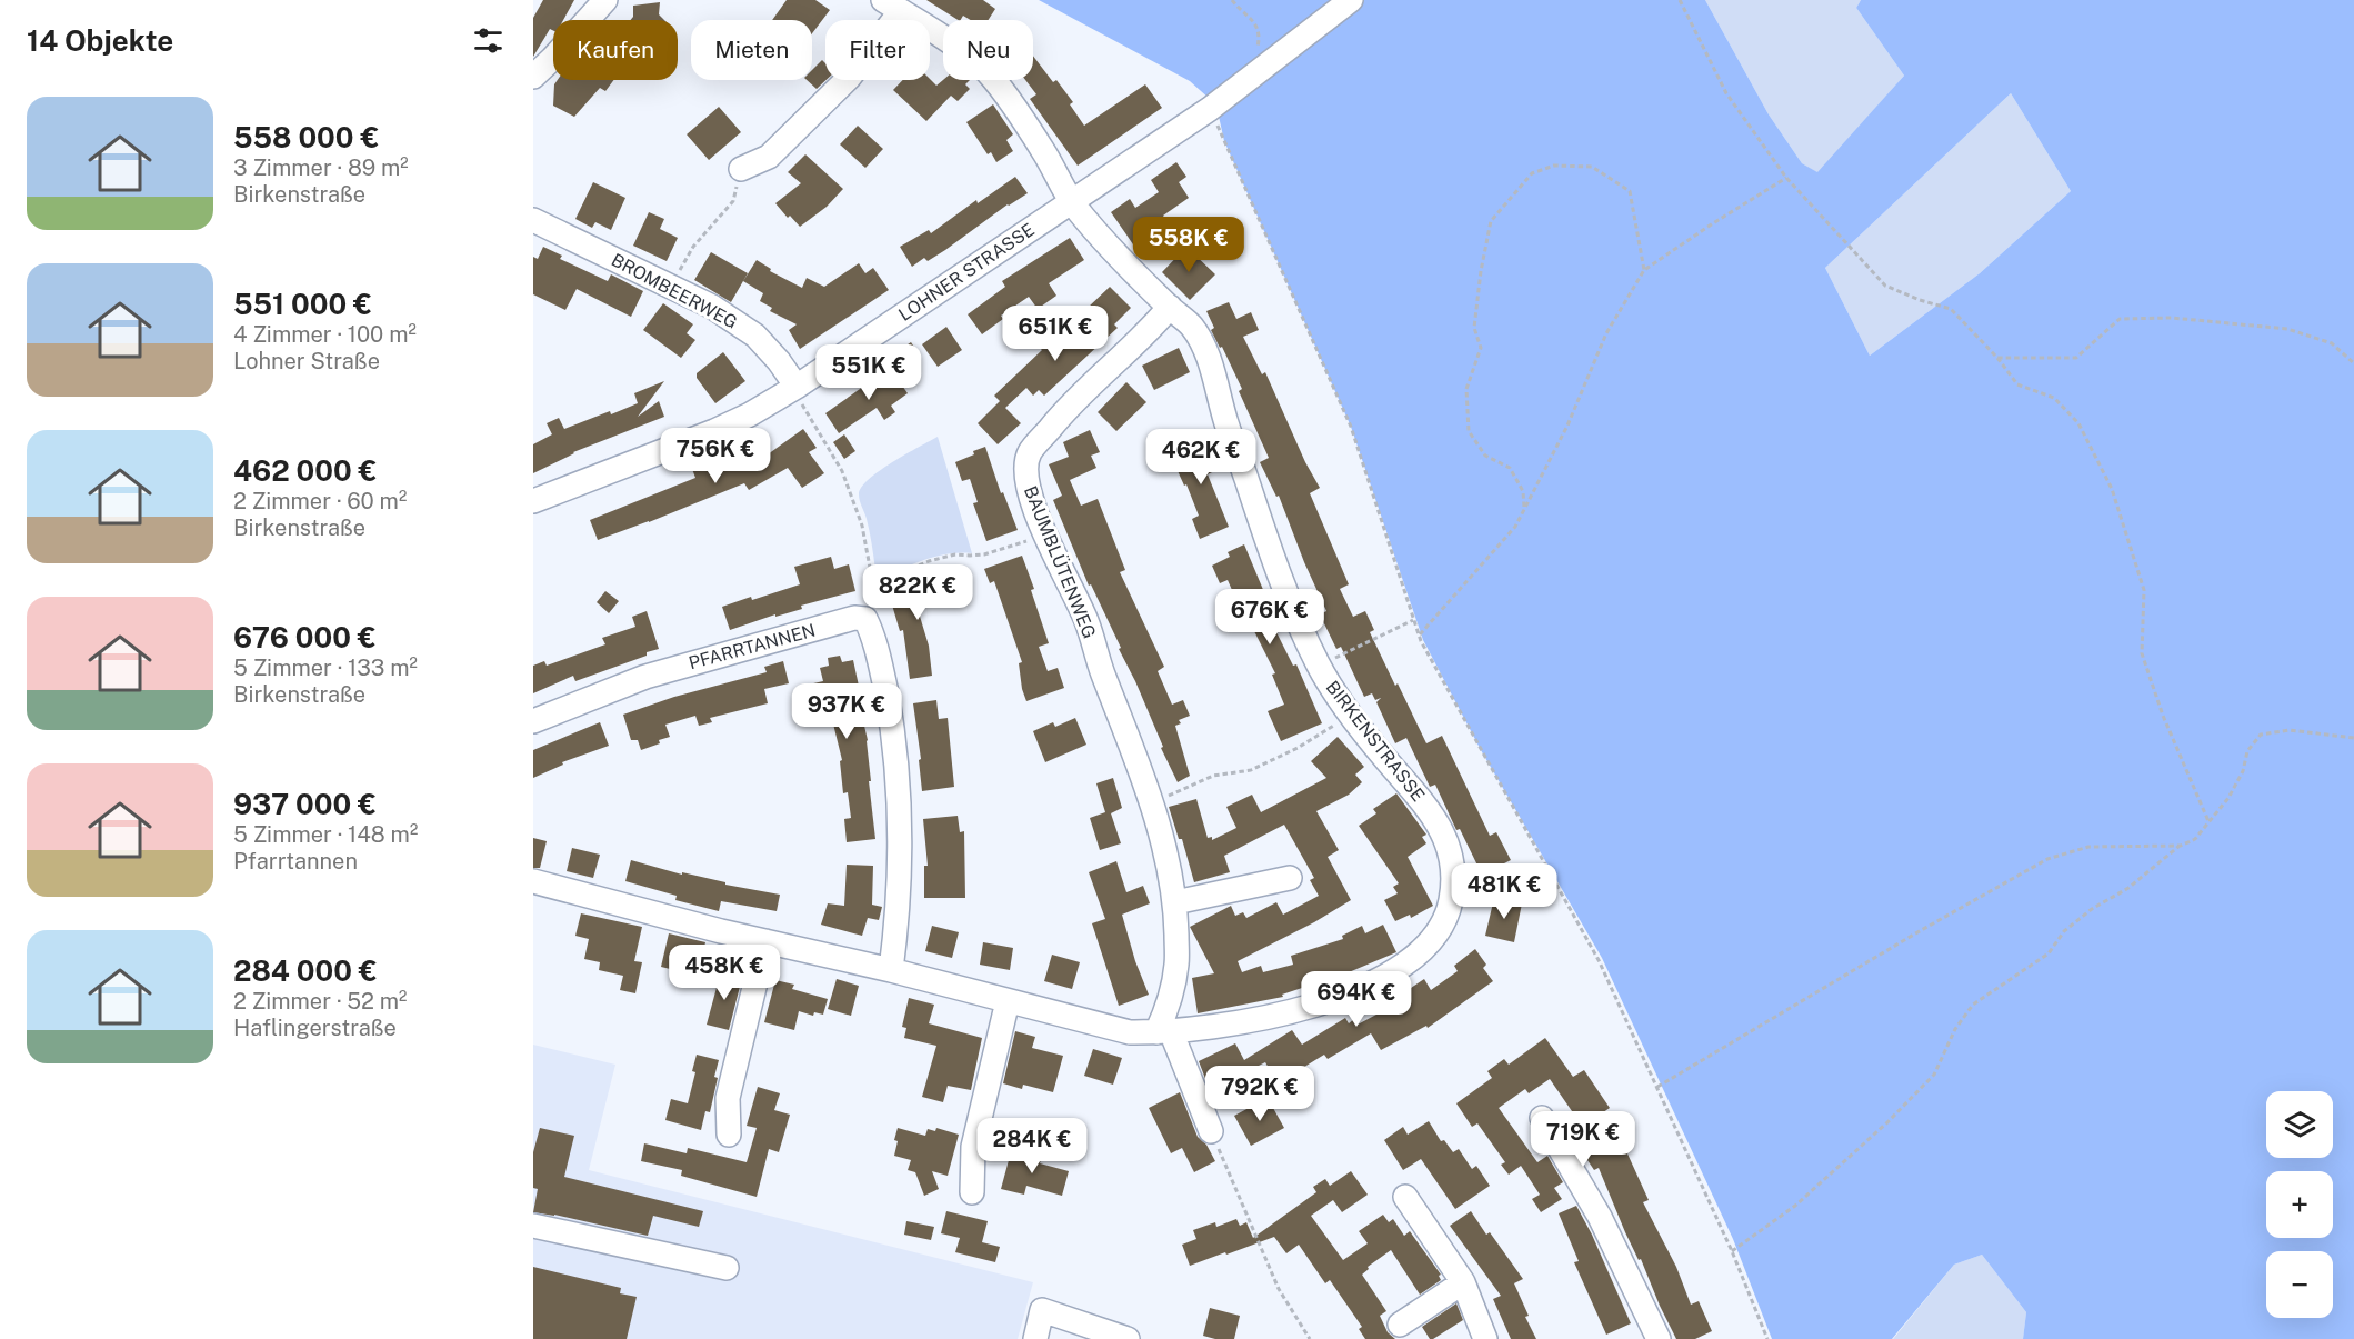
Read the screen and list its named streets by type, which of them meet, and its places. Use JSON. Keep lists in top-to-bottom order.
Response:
{
  "streets": {
    "street": [
      "LOHNER STRASSE",
      "BROMBEERWEG",
      "BAUMBLÜTENWEG",
      "PFARRTANNEN",
      "BIRKENSTRASSE"
    ]
  },
  "crossings": [
    ["LOHNER STRASSE", "BROMBEERWEG"],
    ["LOHNER STRASSE", "BIRKENSTRASSE"],
    ["BAUMBLÜTENWEG", "BIRKENSTRASSE"]
  ],
  "page": {
    "heading": "14 Objekte",
    "chip": [
      "Kaufen",
      "Mieten",
      "Filter",
      "Neu"
    ],
    "list": [
      {
        "name": "558 000 €",
        "note": "3 Zimmer · 89 m² · Birkenstraße"
      },
      {
        "name": "551 000 €",
        "note": "4 Zimmer · 100 m² · Lohner Straße"
      },
      {
        "name": "462 000 €",
        "note": "2 Zimmer · 60 m² · Birkenstraße"
      },
      {
        "name": "676 000 €",
        "note": "5 Zimmer · 133 m² · Birkenstraße"
      },
      {
        "name": "937 000 €",
        "note": "5 Zimmer · 148 m² · Pfarrtannen"
      },
      {
        "name": "284 000 €",
        "note": "2 Zimmer · 52 m² · Haflingerstraße"
      }
    ],
    "price": [
      "558K €",
      "651K €",
      "551K €",
      "756K €",
      "462K €",
      "822K €",
      "676K €",
      "937K €",
      "481K €",
      "458K €",
      "694K €",
      "792K €",
      "719K €",
      "284K €"
    ],
    "map_buttons": ["+", "−"]
  }
}
